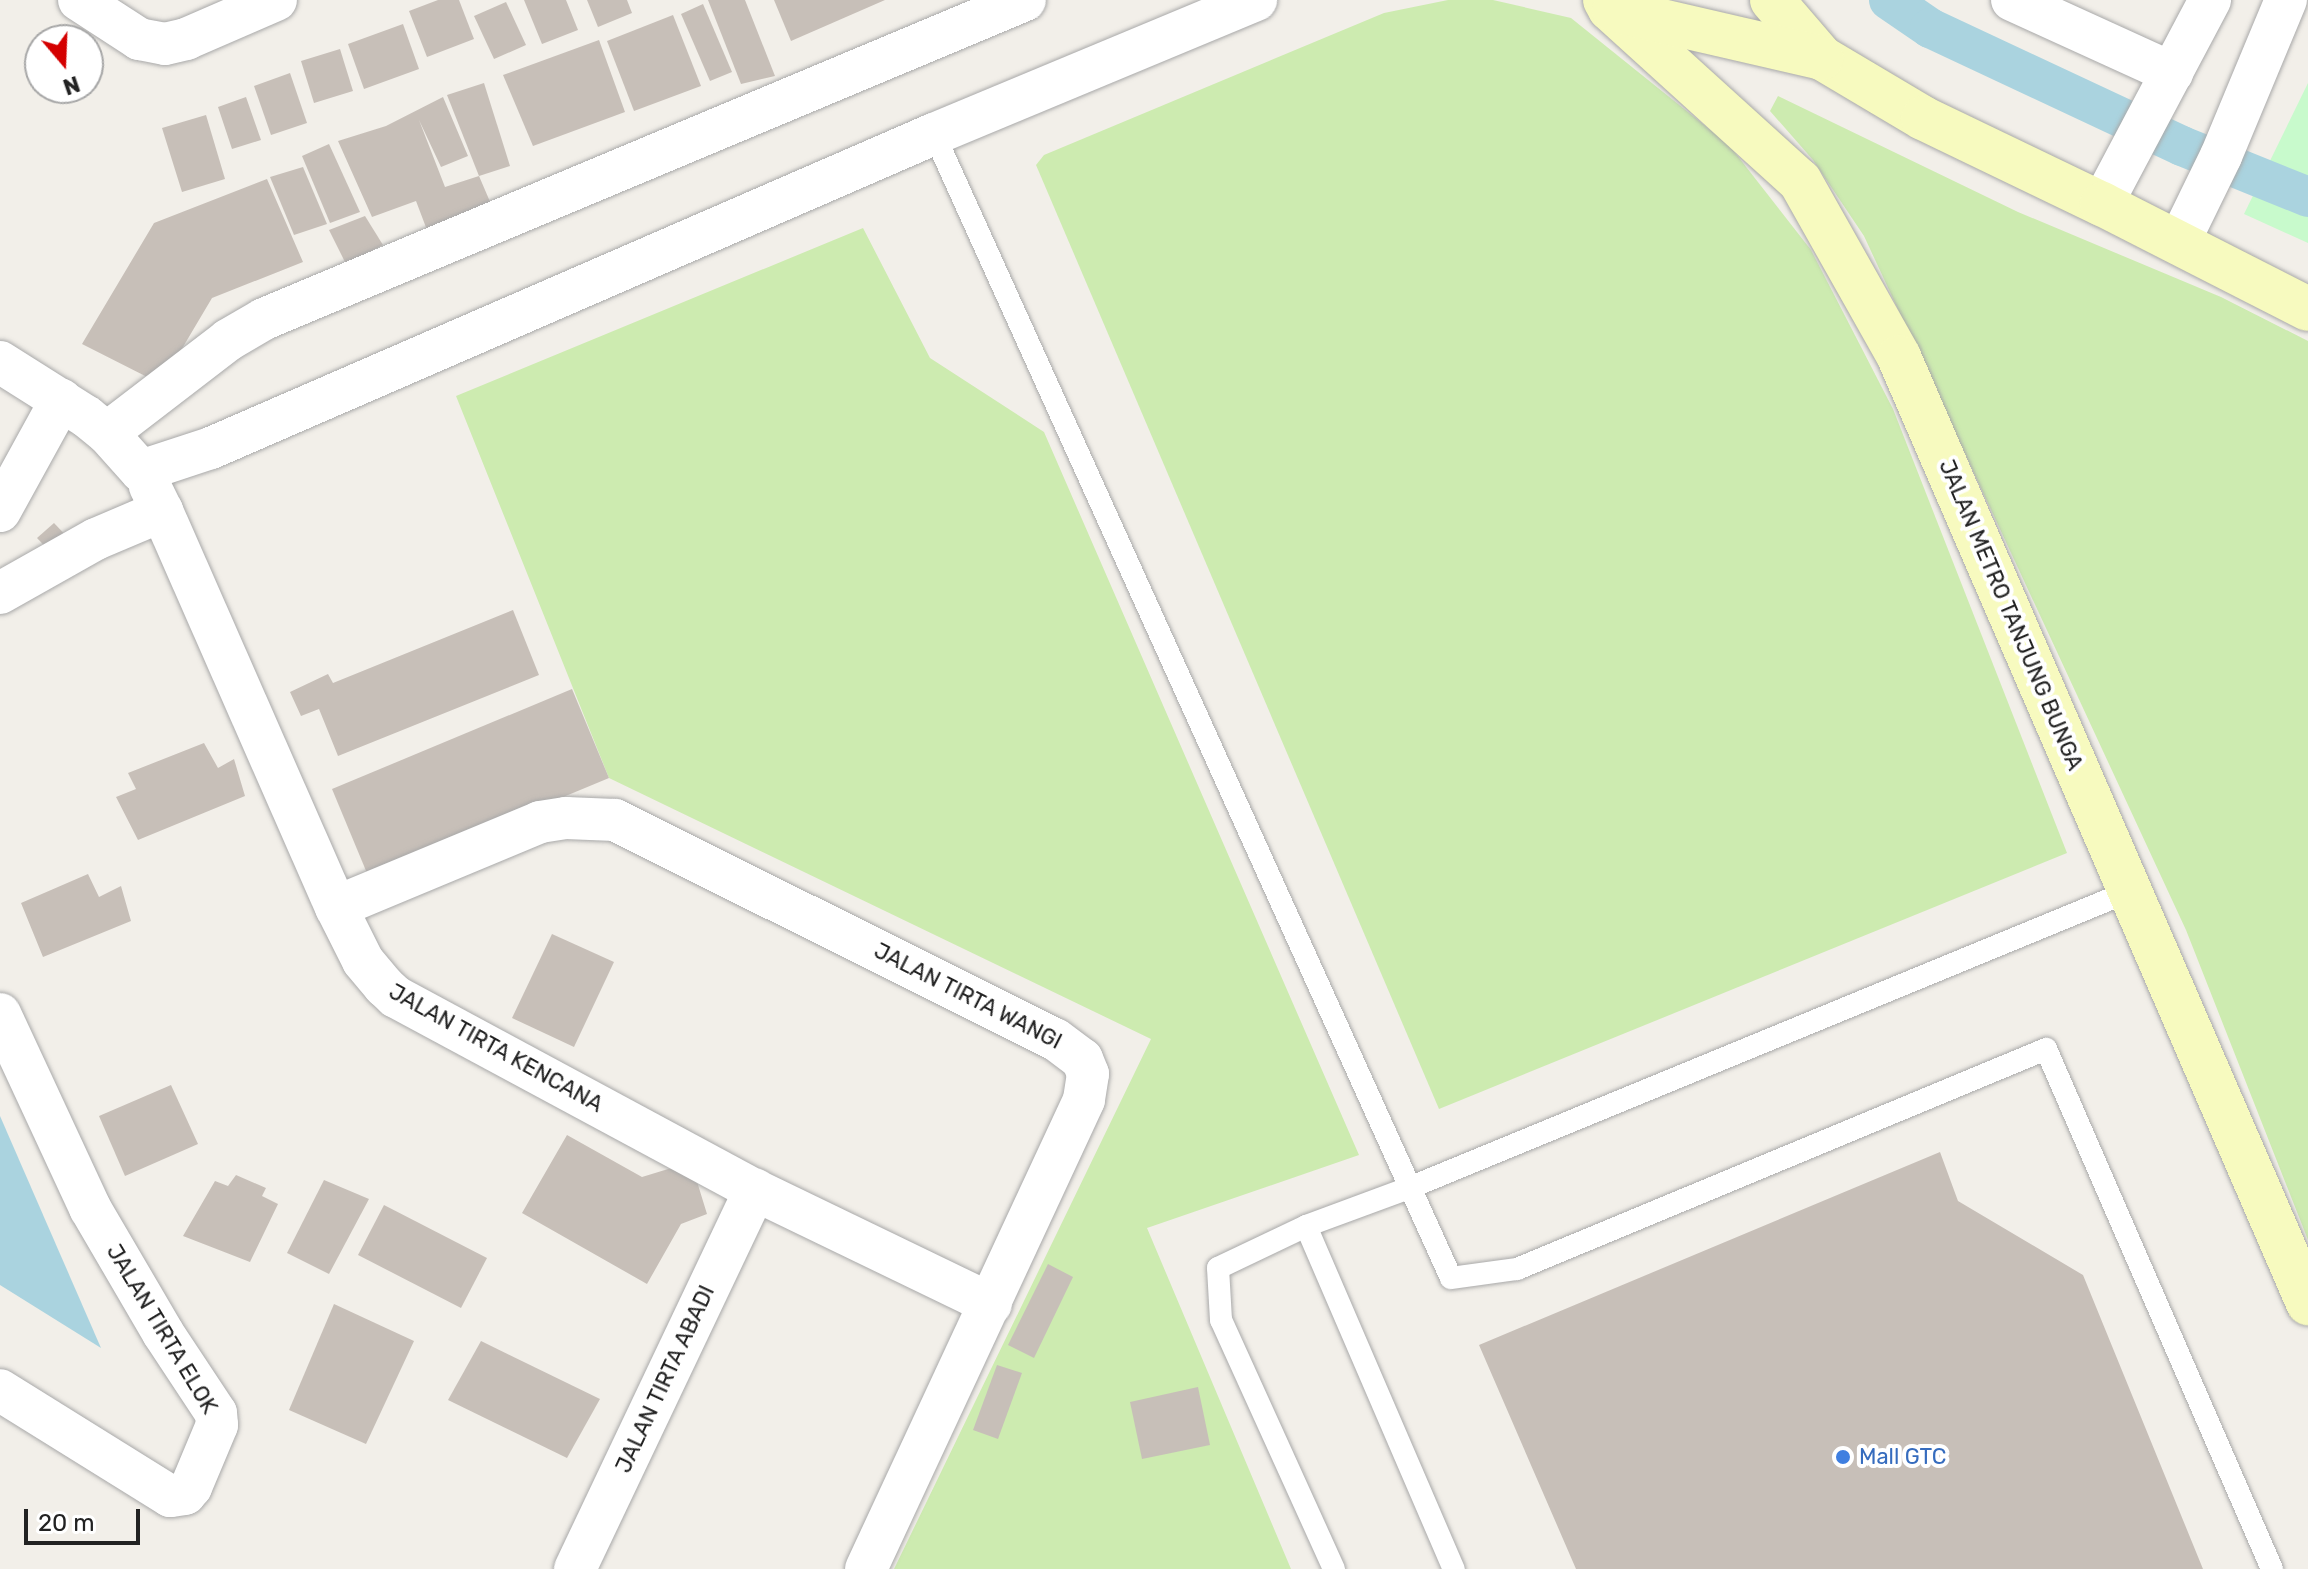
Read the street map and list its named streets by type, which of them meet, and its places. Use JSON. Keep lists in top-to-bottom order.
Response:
{
  "streets": {
    "main road": ["JALAN METRO TANJUNG BUNGA"],
    "street": [
      "JALAN TIRTA WANGI",
      "JALAN TIRTA KENCANA",
      "JALAN TIRTA ELOK",
      "JALAN TIRTA ABADI"
    ]
  },
  "crossings": [
    ["JALAN TIRTA WANGI", "JALAN TIRTA KENCANA"],
    ["JALAN TIRTA KENCANA", "JALAN TIRTA ABADI"]
  ],
  "places": ["Mall GTC"],
  "scale_bar": "20 m",
  "north": "bottom"
}
